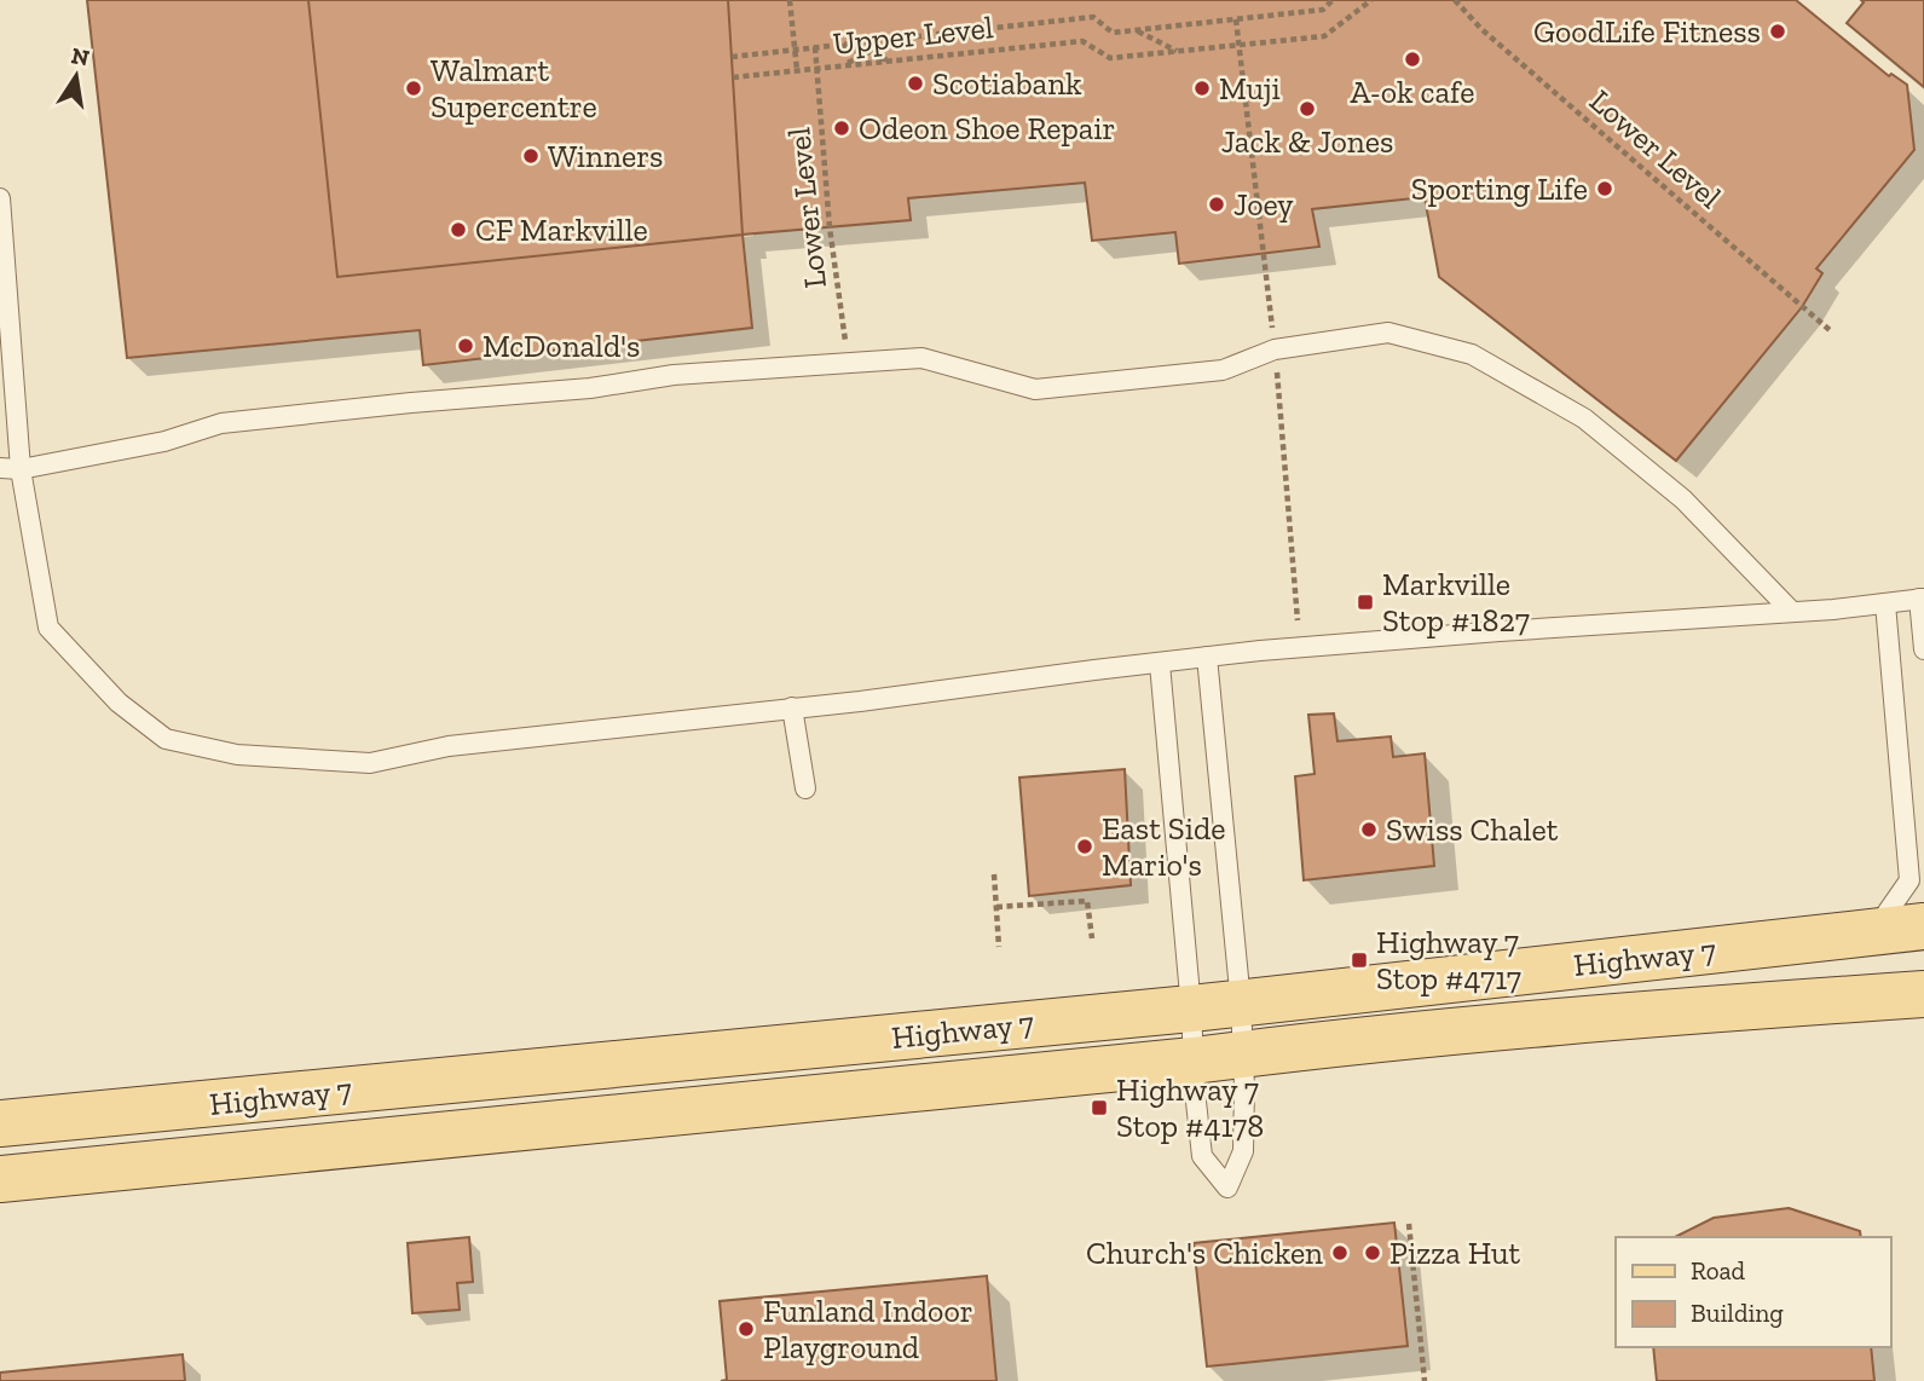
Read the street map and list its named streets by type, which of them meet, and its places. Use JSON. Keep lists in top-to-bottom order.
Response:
{
  "streets": {
    "main road": ["Highway 7"],
    "path": ["Upper Level", "Lower Level"]
  },
  "places": {
    "other": [
      "GoodLife Fitness",
      "A-ok cafe",
      "Scotiabank",
      "Walmart Supercentre",
      "Muji",
      "Jack & Jones",
      "Odeon Shoe Repair",
      "Winners",
      "Sporting Life",
      "Joey",
      "CF Markville",
      "McDonald's",
      "Swiss Chalet",
      "East Side Mario's",
      "Church's Chicken",
      "Pizza Hut",
      "Funland Indoor Playground"
    ],
    "transit": ["Markville Stop #1827", "Highway 7 Stop #4717", "Highway 7 Stop #4178"]
  },
  "legend": ["Road", "Building"],
  "north": "top"
}
